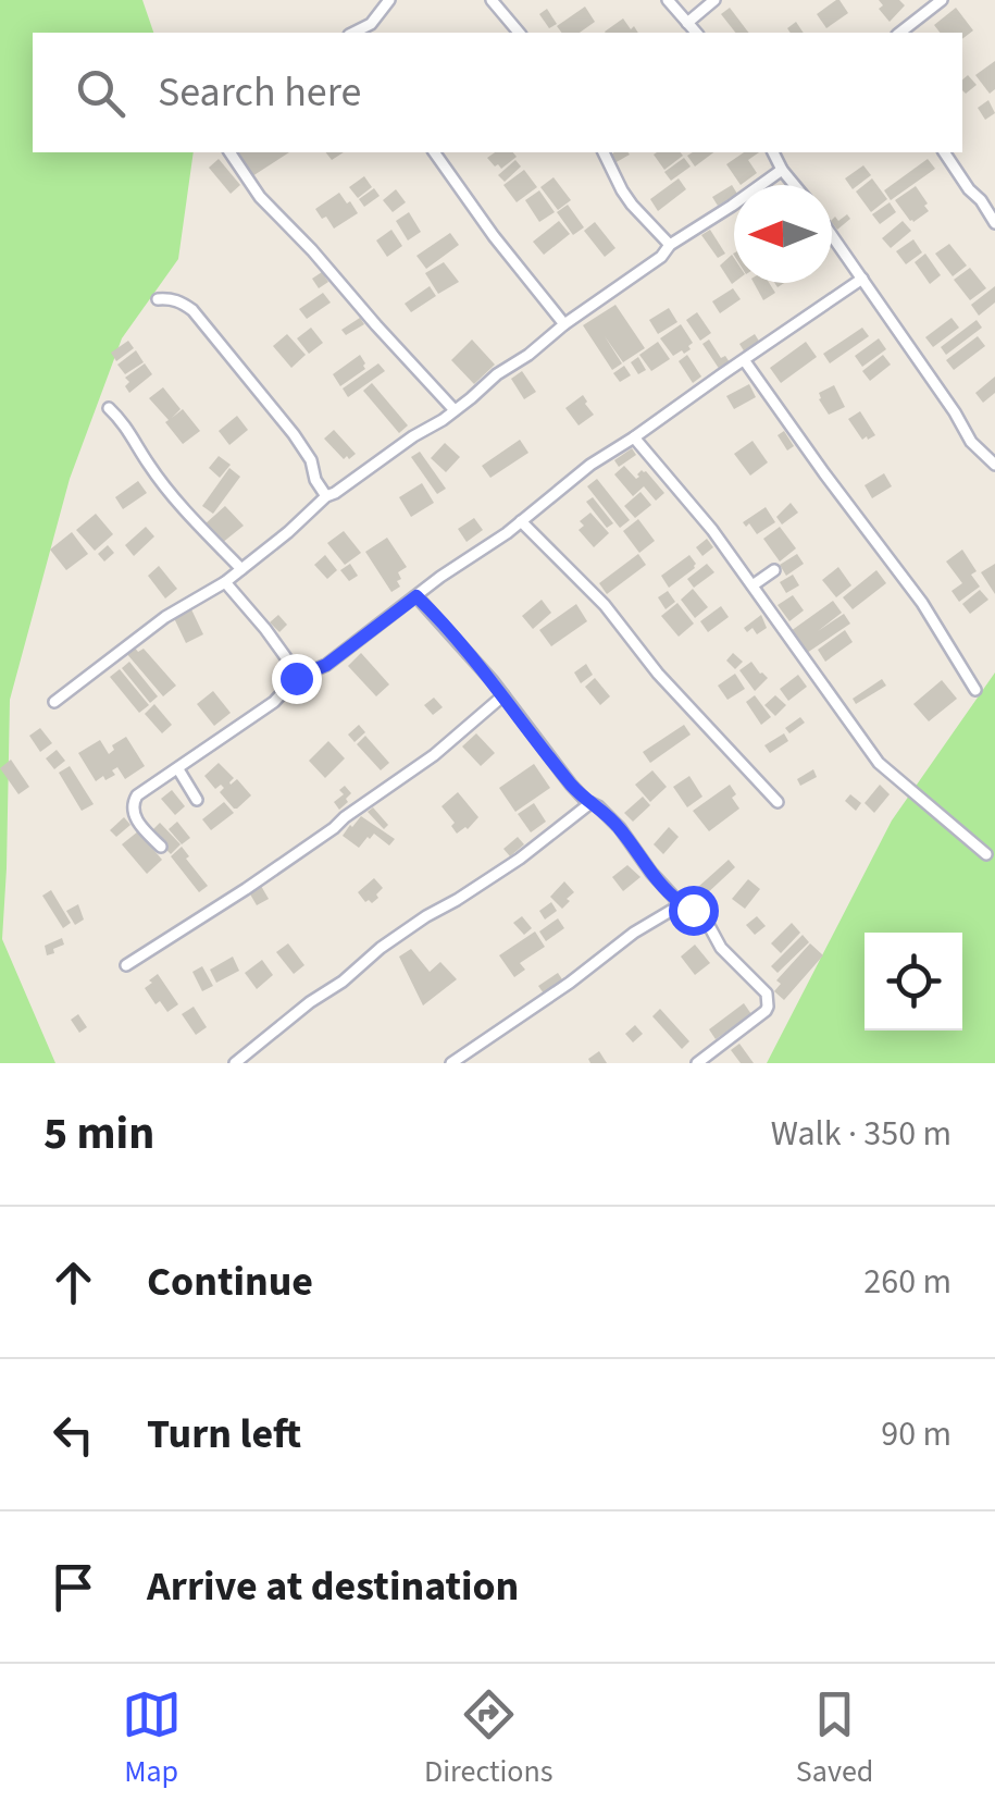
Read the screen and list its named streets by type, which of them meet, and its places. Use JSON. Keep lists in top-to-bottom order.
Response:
{
  "north": "left",
  "page": {
    "search": "Search here",
    "heading": ["5 min", "Walk · 350 m"],
    "list": [
      ["Continue", "260 m"],
      ["Turn left", "90 m"],
      "Arrive at destination"
    ],
    "nav": ["Map", "Directions", "Saved"]
  }
}
